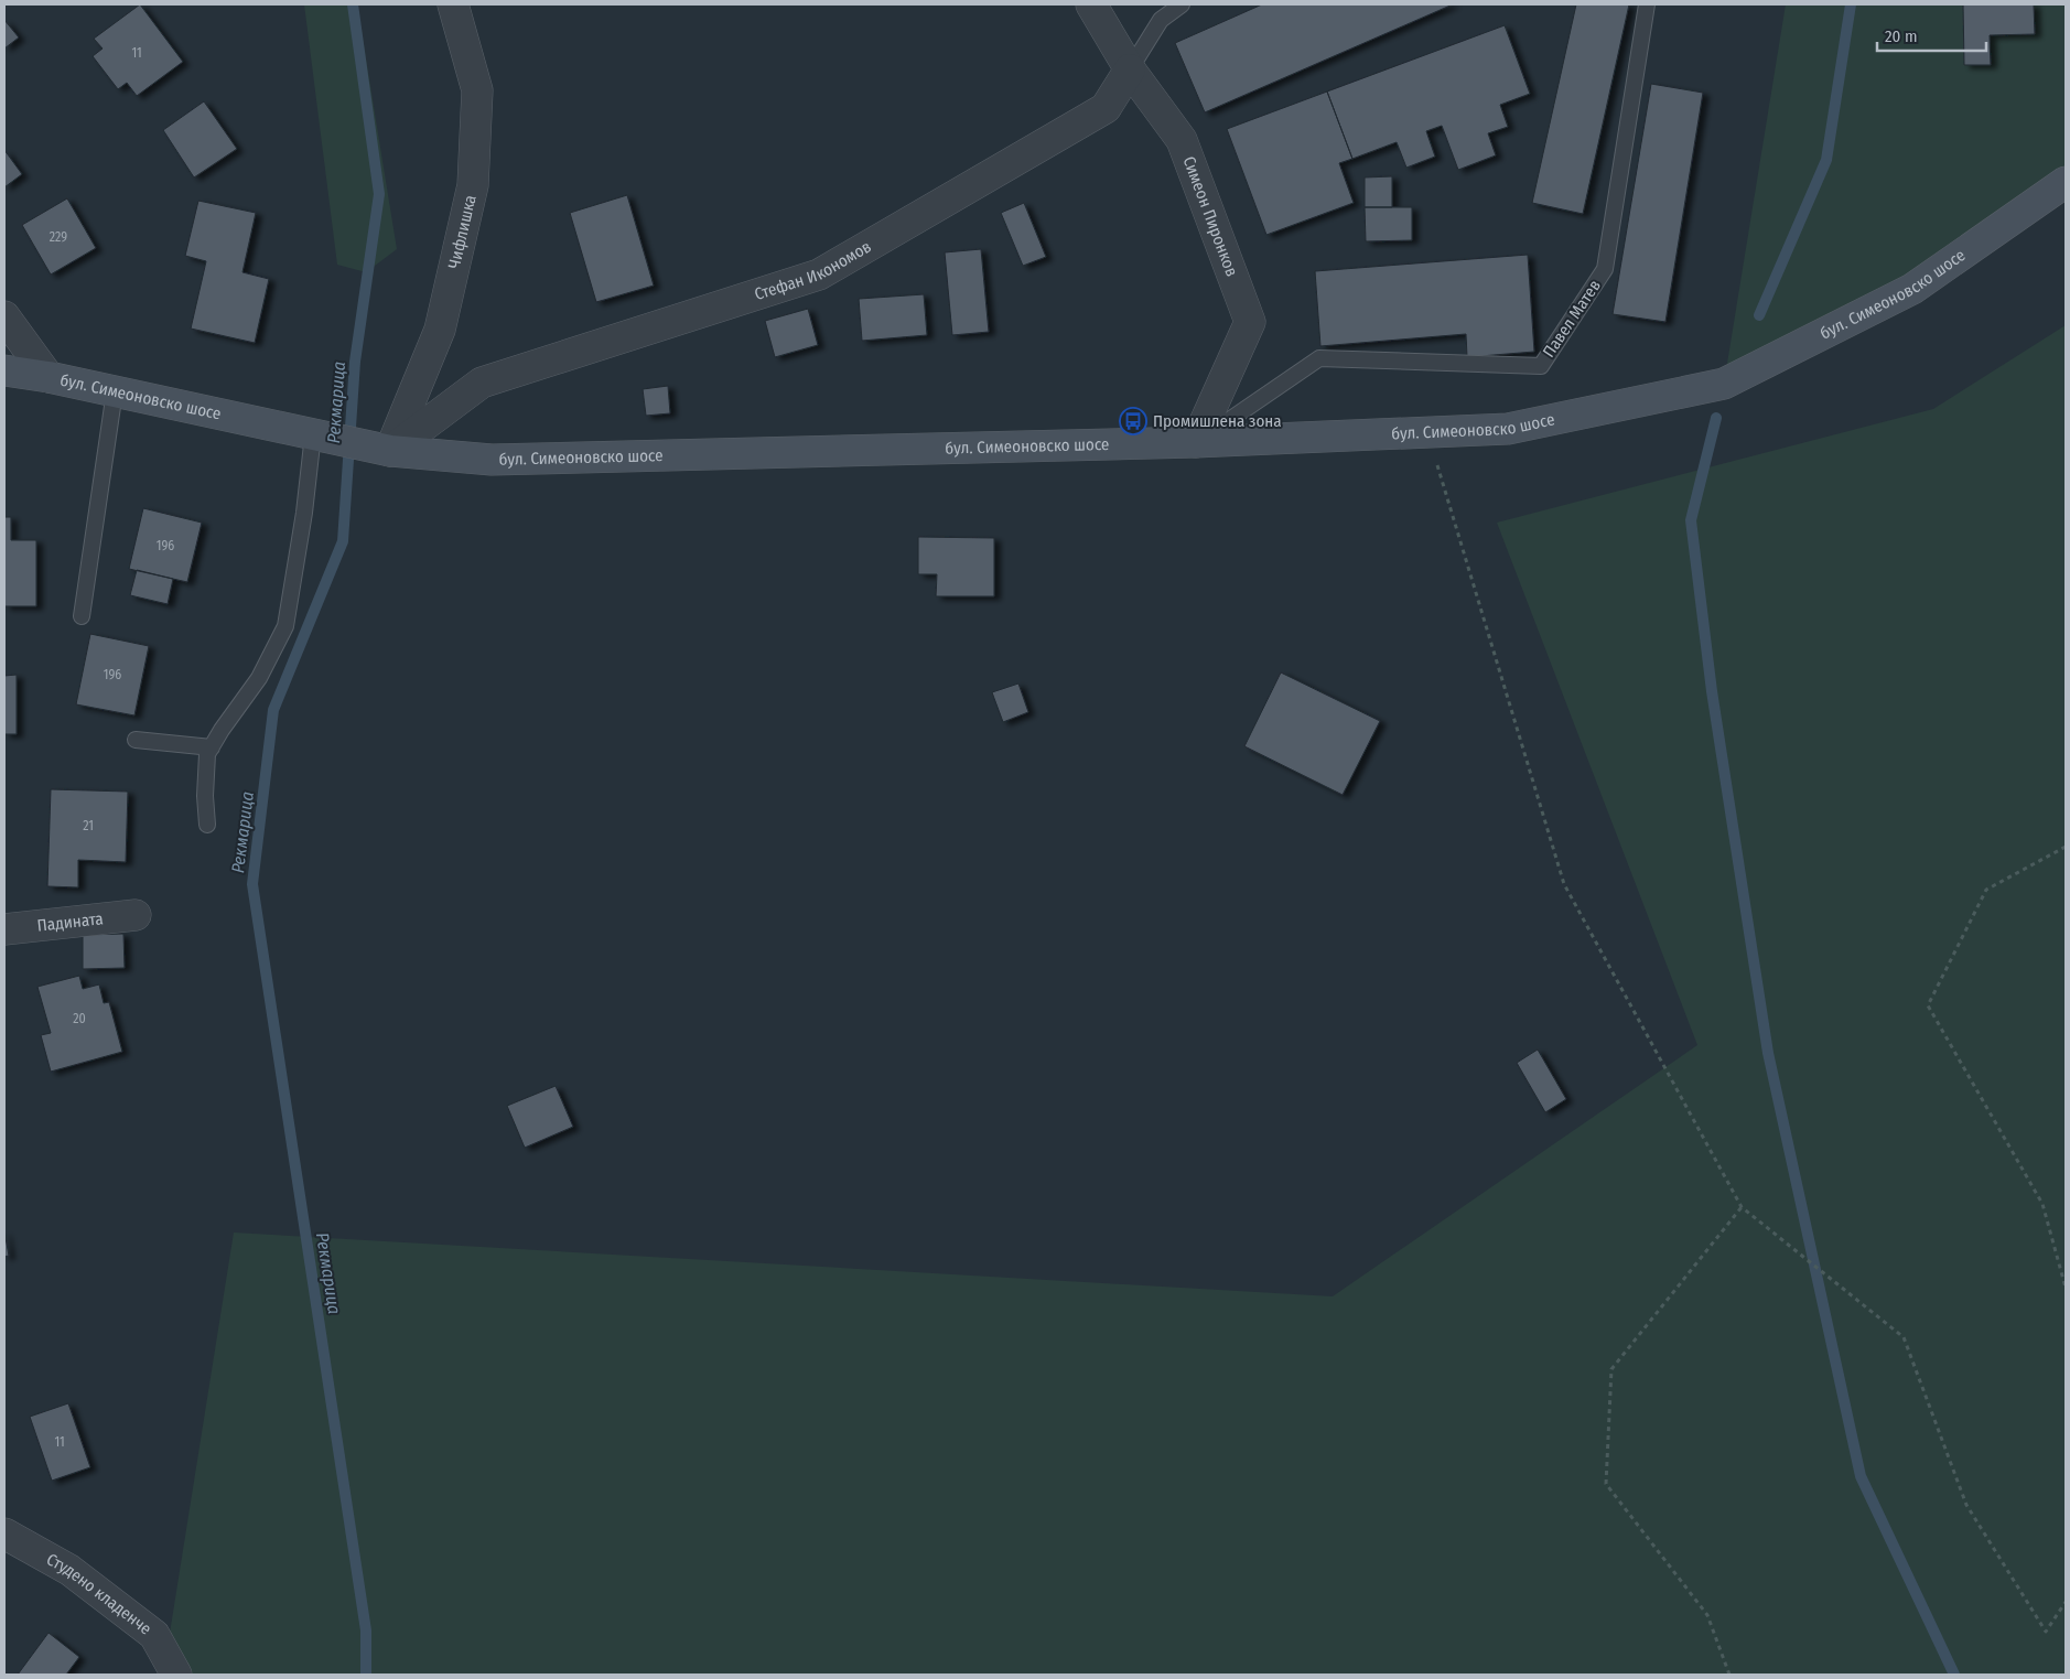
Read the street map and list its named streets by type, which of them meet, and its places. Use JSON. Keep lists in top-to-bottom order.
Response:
{
  "streets": {
    "street": [
      "Симеон Пиронков",
      "Чифлишка",
      "Стефан Икономов",
      "бул. Симеоновско шосе",
      "Падината",
      "Студено кладенче"
    ],
    "lane": ["Павел Матев"]
  },
  "crossings": [
    ["Симеон Пиронков", "Стефан Икономов"],
    ["Симеон Пиронков", "бул. Симеоновско шосе"],
    ["Симеон Пиронков", "Павел Матев"],
    ["Чифлишка", "Стефан Икономов"],
    ["Чифлишка", "бул. Симеоновско шосе"],
    ["Стефан Икономов", "бул. Симеоновско шосе"],
    ["бул. Симеоновско шосе", "Павел Матев"]
  ],
  "water": ["Рекмарица"],
  "places": {
    "bus stop": ["Промишлена зона"]
  },
  "house_numbers": [
    "11",
    "229",
    "196",
    "196",
    "21",
    "20",
    "11"
  ],
  "scale_bar": "20 m"
}
